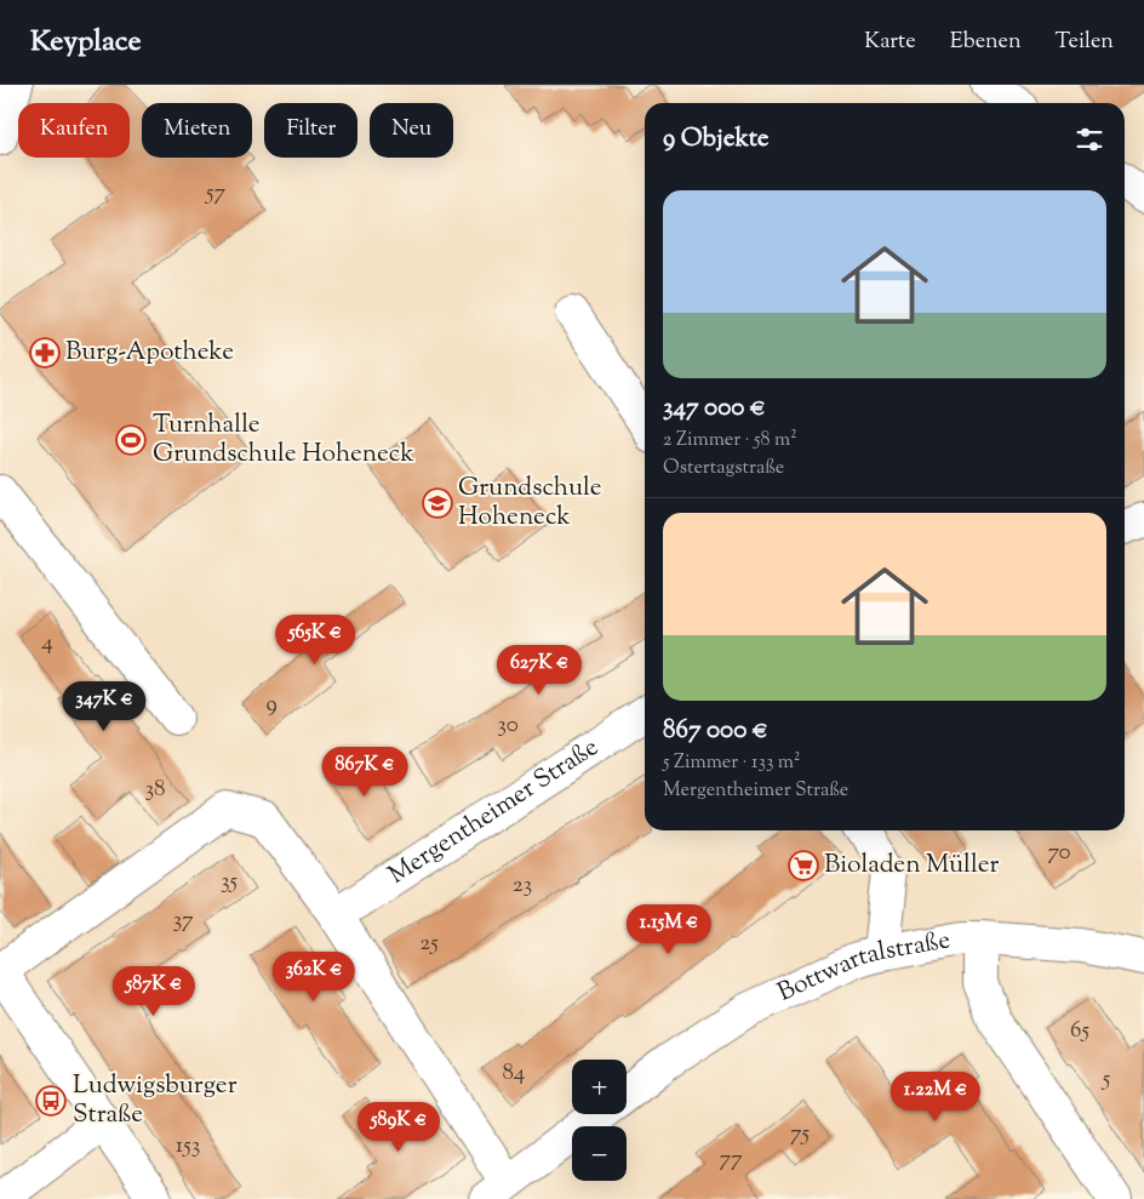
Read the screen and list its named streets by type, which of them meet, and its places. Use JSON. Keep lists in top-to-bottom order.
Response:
{
  "streets": {
    "street": ["Mergentheimer Straße", "Bottwartalstraße"]
  },
  "places": {
    "pharmacy": ["Burg-Apotheke"],
    "sports": ["Turnhalle Grundschule Hoheneck"],
    "school or university": ["Grundschule Hoheneck"],
    "supermarket": ["Bioladen Müller"],
    "bus stop": ["Ludwigsburger Straße"]
  },
  "house_numbers": [
    "57",
    "4",
    "9",
    "30",
    "38",
    "70",
    "35",
    "23",
    "37",
    "25",
    "65",
    "84",
    "5",
    "75",
    "153",
    "77"
  ],
  "page": {
    "header": "Keyplace",
    "nav": ["Karte", "Ebenen", "Teilen"],
    "chip": [
      "Kaufen",
      "Mieten",
      "Filter",
      "Neu"
    ],
    "heading": "9 Objekte",
    "list": [
      {
        "name": "347 000 €",
        "note": "2 Zimmer · 58 m² · Ostertagstraße"
      },
      {
        "name": "867 000 €",
        "note": "5 Zimmer · 133 m² · Mergentheimer Straße"
      }
    ],
    "price": [
      "565K €",
      "627K €",
      "347K €",
      "867K €",
      "1.15M €",
      "362K €",
      "587K €",
      "1.22M €",
      "589K €"
    ],
    "map_buttons": ["+", "−"]
  }
}
